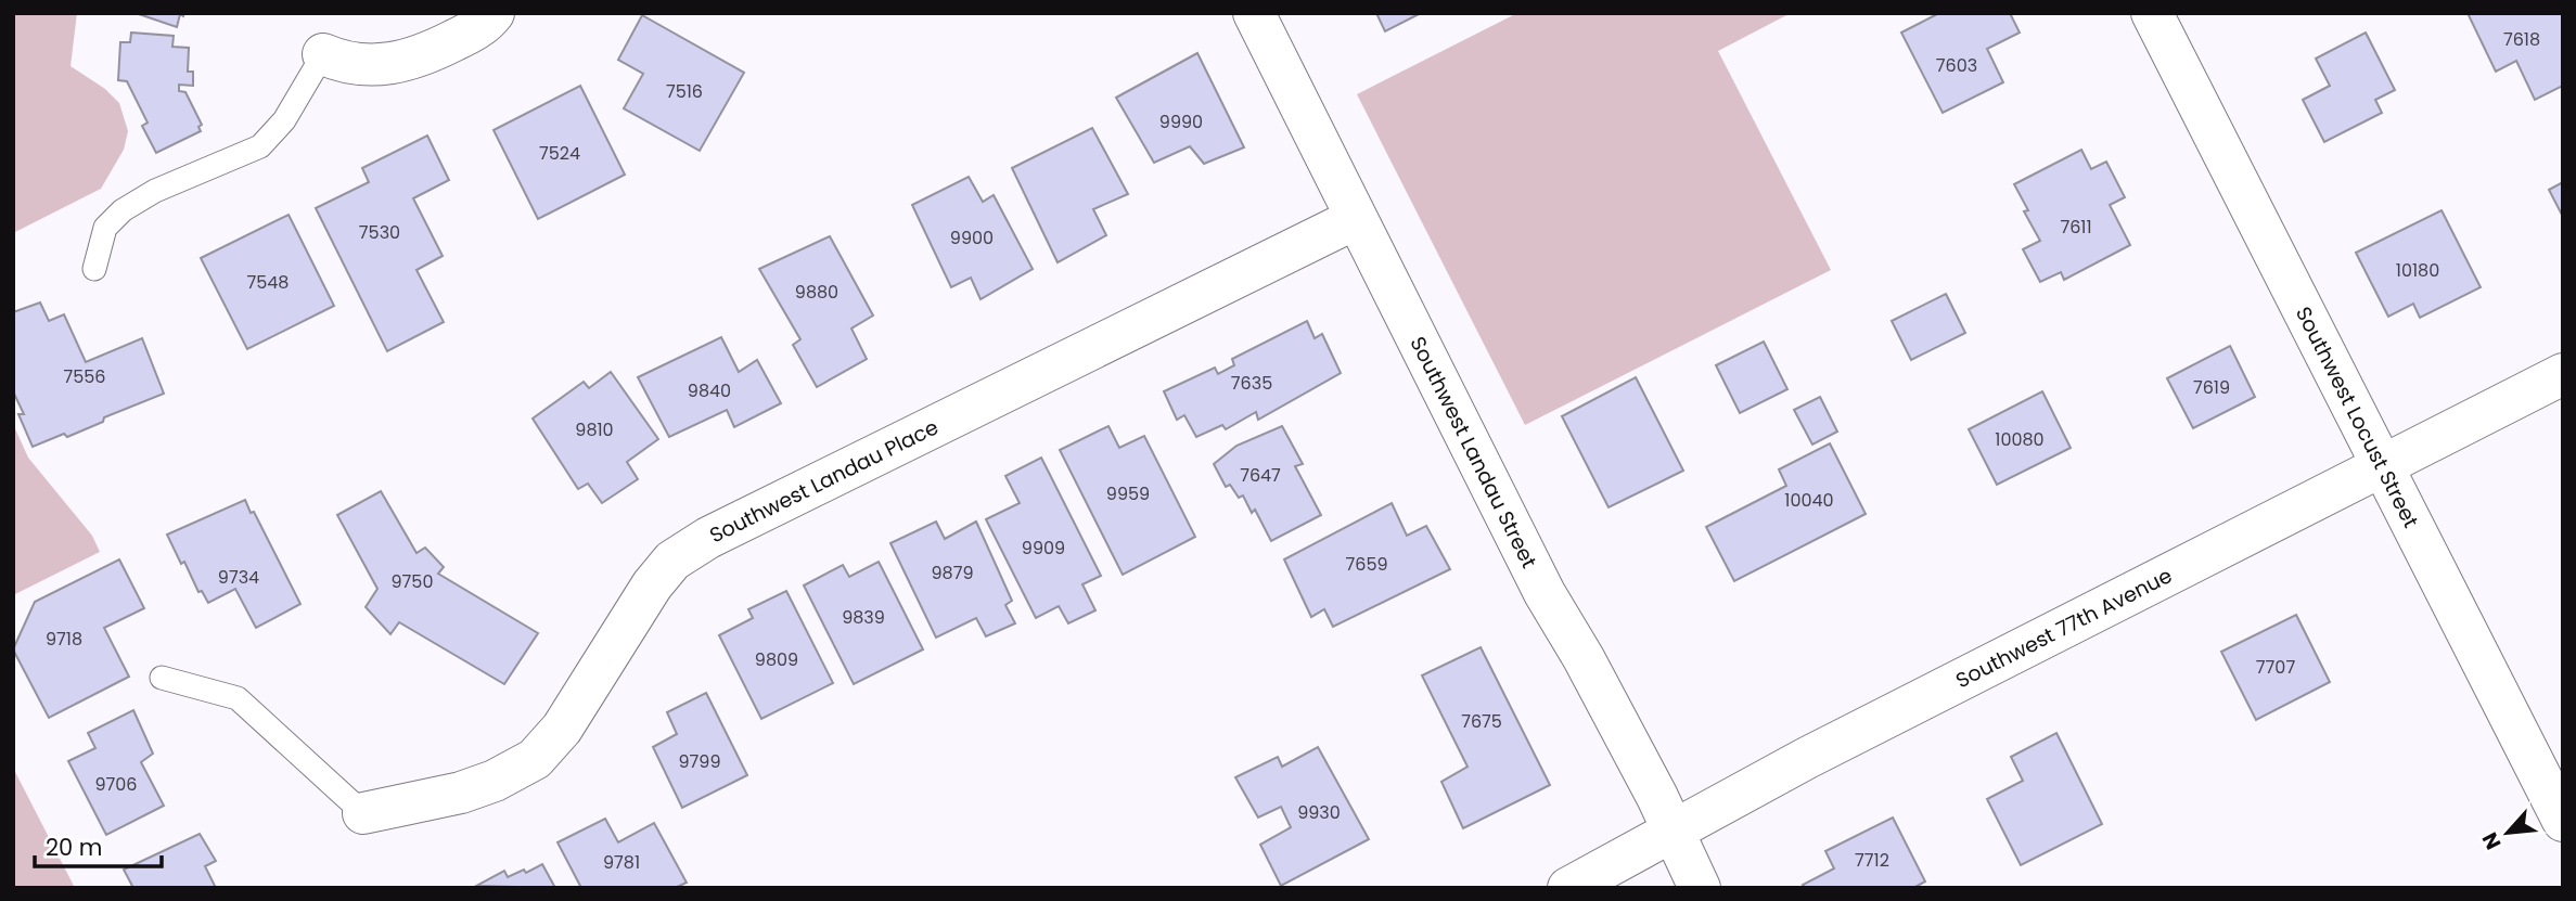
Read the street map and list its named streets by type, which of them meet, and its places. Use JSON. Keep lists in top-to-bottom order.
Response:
{
  "streets": {
    "street": [
      "Southwest Locust Street",
      "Southwest Landau Street",
      "Southwest Landau Place",
      "Southwest 77th Avenue"
    ]
  },
  "crossings": [
    ["Southwest Locust Street", "Southwest 77th Avenue"],
    ["Southwest Landau Street", "Southwest Landau Place"],
    ["Southwest Landau Street", "Southwest 77th Avenue"]
  ],
  "house_numbers": [
    "7618",
    "7603",
    "7516",
    "9990",
    "7524",
    "7611",
    "7530",
    "9900",
    "10180",
    "7548",
    "9880",
    "7556",
    "7635",
    "7619",
    "9840",
    "9810",
    "10080",
    "7647",
    "9959",
    "10040",
    "9909",
    "7659",
    "9879",
    "9734",
    "9750",
    "9839",
    "9718",
    "9809",
    "7707",
    "7675",
    "9799",
    "9706",
    "9930",
    "7712",
    "9781"
  ],
  "scale_bar": "20 m",
  "north": "bottom left"
}
